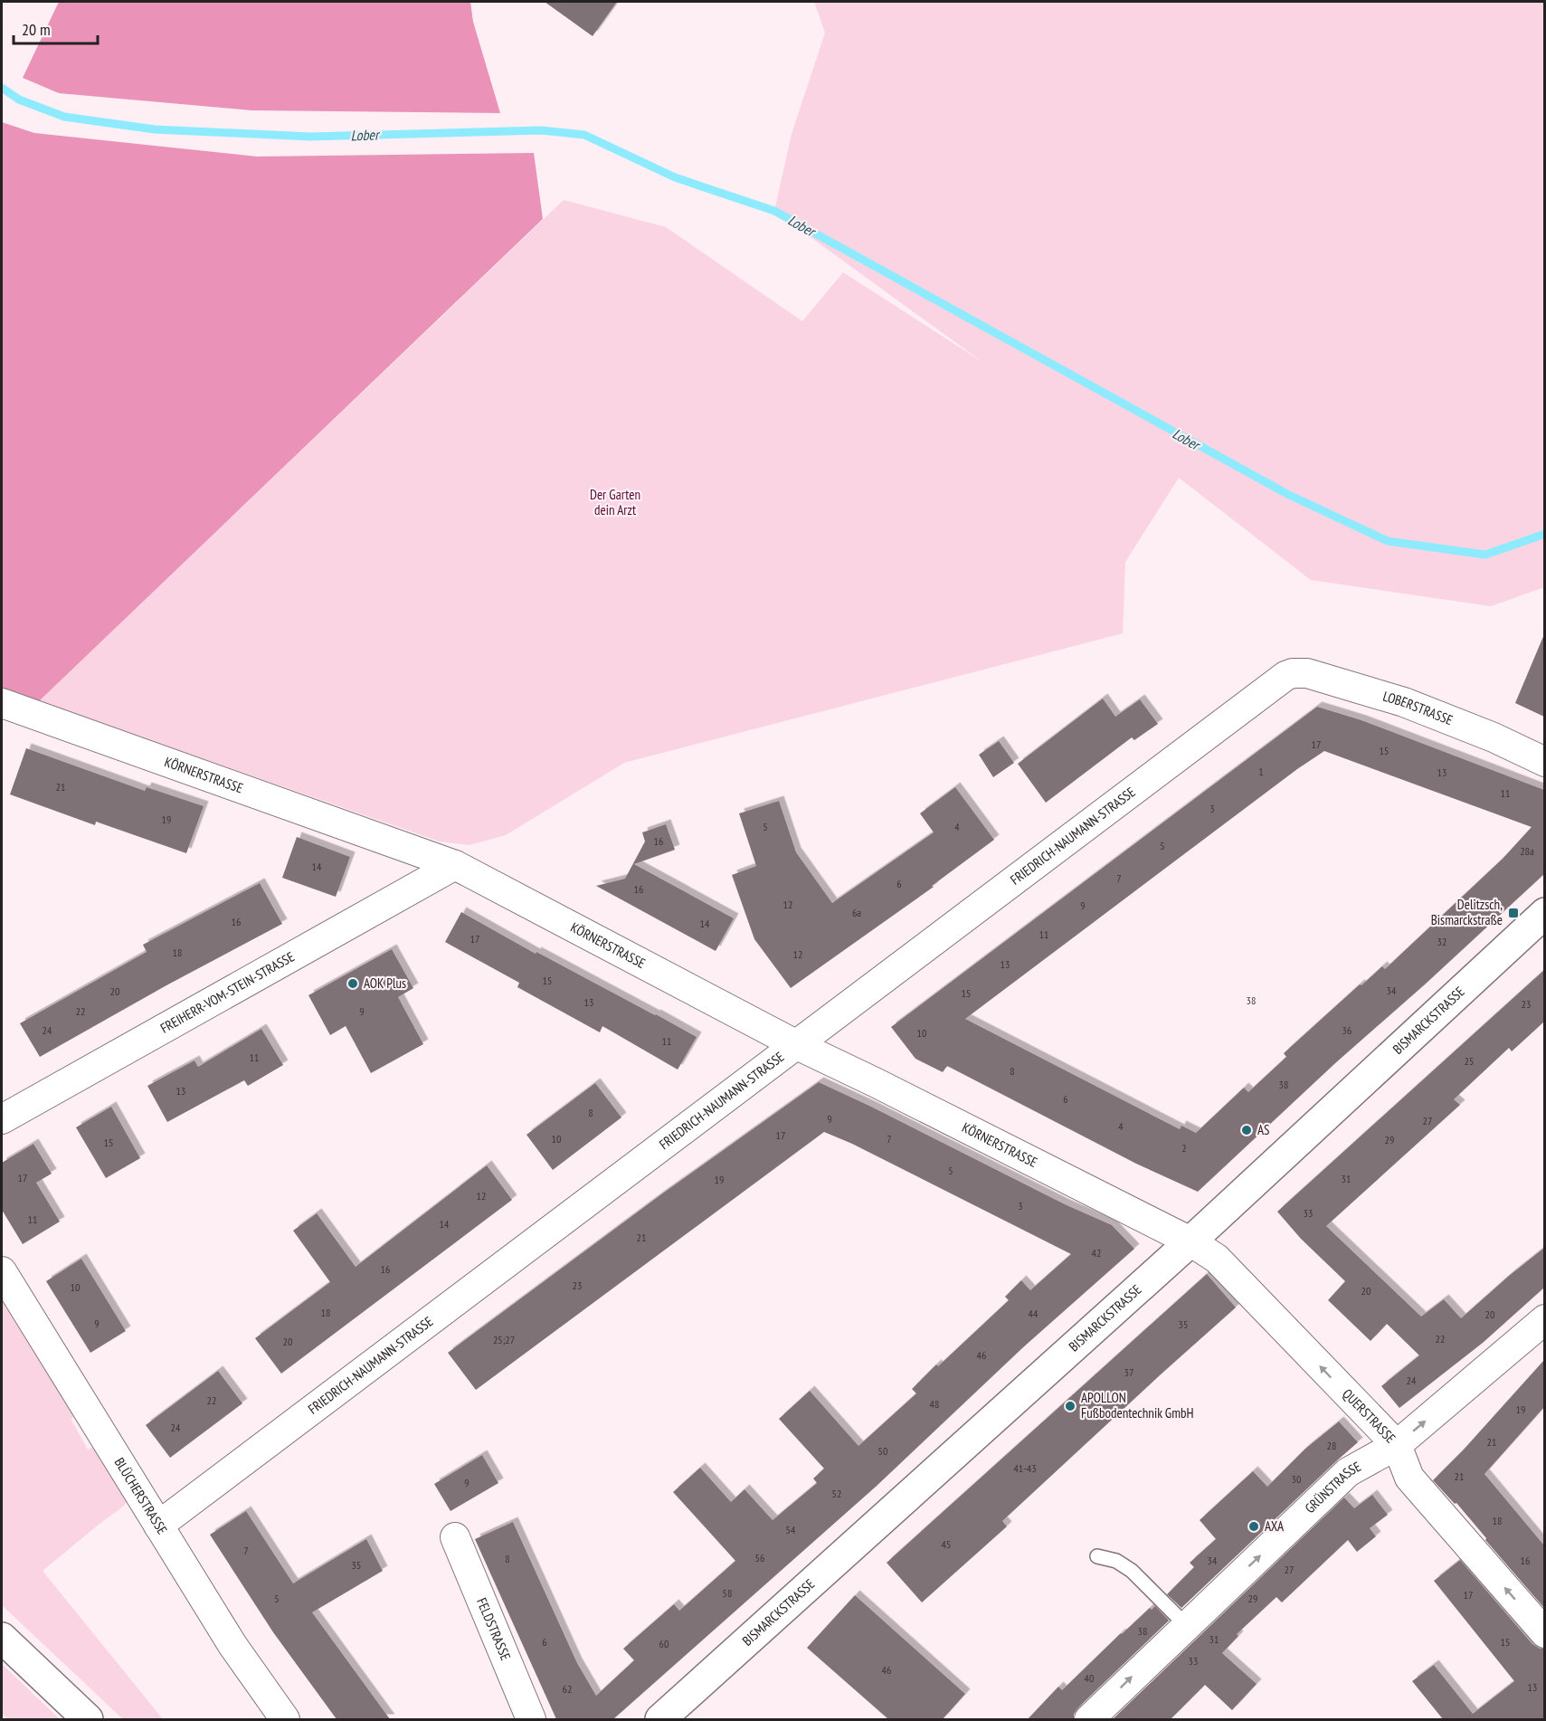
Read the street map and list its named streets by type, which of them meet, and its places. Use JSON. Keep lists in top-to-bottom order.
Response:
{
  "streets": {
    "street": [
      "LOBERSTRASSE",
      "KÖRNERSTRASSE",
      "FRIEDRICH-NAUMANN-STRASSE",
      "FREIHERR-VOM-STEIN-STRASSE",
      "BISMARCKSTRASSE",
      "QUERSTRASSE",
      "GRÜNSTRASSE",
      "BLÜCHERSTRASSE",
      "FELDSTRASSE"
    ]
  },
  "crossings": [
    ["LOBERSTRASSE", "FRIEDRICH-NAUMANN-STRASSE"],
    ["KÖRNERSTRASSE", "FRIEDRICH-NAUMANN-STRASSE"],
    ["KÖRNERSTRASSE", "FREIHERR-VOM-STEIN-STRASSE"],
    ["KÖRNERSTRASSE", "BISMARCKSTRASSE"],
    ["KÖRNERSTRASSE", "QUERSTRASSE"],
    ["FRIEDRICH-NAUMANN-STRASSE", "BLÜCHERSTRASSE"],
    ["BISMARCKSTRASSE", "QUERSTRASSE"],
    ["QUERSTRASSE", "GRÜNSTRASSE"]
  ],
  "one_way": ["QUERSTRASSE", "GRÜNSTRASSE"],
  "water": ["Lober"],
  "parks": ["Der Garten dein Arzt"],
  "places": {
    "transit": ["Delitzsch, Bismarckstraße"],
    "other": [
      "AOK Plus",
      "AS",
      "APOLLON Fußbodentechnik GmbH",
      "AXA"
    ]
  },
  "house_numbers": [
    "17",
    "15",
    "1",
    "13",
    "21",
    "11",
    "3",
    "19",
    "5",
    "4",
    "16",
    "5",
    "28a",
    "14",
    "7",
    "6",
    "16",
    "12",
    "9",
    "6a",
    "16",
    "14",
    "11",
    "17",
    "32",
    "18",
    "12",
    "13",
    "15",
    "34",
    "20",
    "15",
    "38",
    "13",
    "23",
    "22",
    "9",
    "24",
    "36",
    "10",
    "11",
    "11",
    "25",
    "8",
    "38",
    "13",
    "6",
    "8",
    "9",
    "27",
    "4",
    "17",
    "10",
    "7",
    "29",
    "15",
    "2",
    "5",
    "17",
    "31",
    "19",
    "12",
    "3",
    "33",
    "11",
    "14",
    "21",
    "42",
    "16",
    "23",
    "10",
    "20",
    "18",
    "44",
    "20",
    "9",
    "35",
    "22",
    "25;27",
    "20",
    "46",
    "37",
    "24",
    "22",
    "48",
    "19",
    "24",
    "21",
    "28",
    "50",
    "41-43",
    "21",
    "30",
    "9",
    "52",
    "18",
    "54",
    "45",
    "7",
    "56",
    "8",
    "34",
    "16",
    "35",
    "27",
    "58",
    "17",
    "5",
    "29",
    "38",
    "31",
    "6",
    "15",
    "60",
    "33",
    "46",
    "40",
    "13",
    "62"
  ],
  "scale_bar": "20 m"
}
